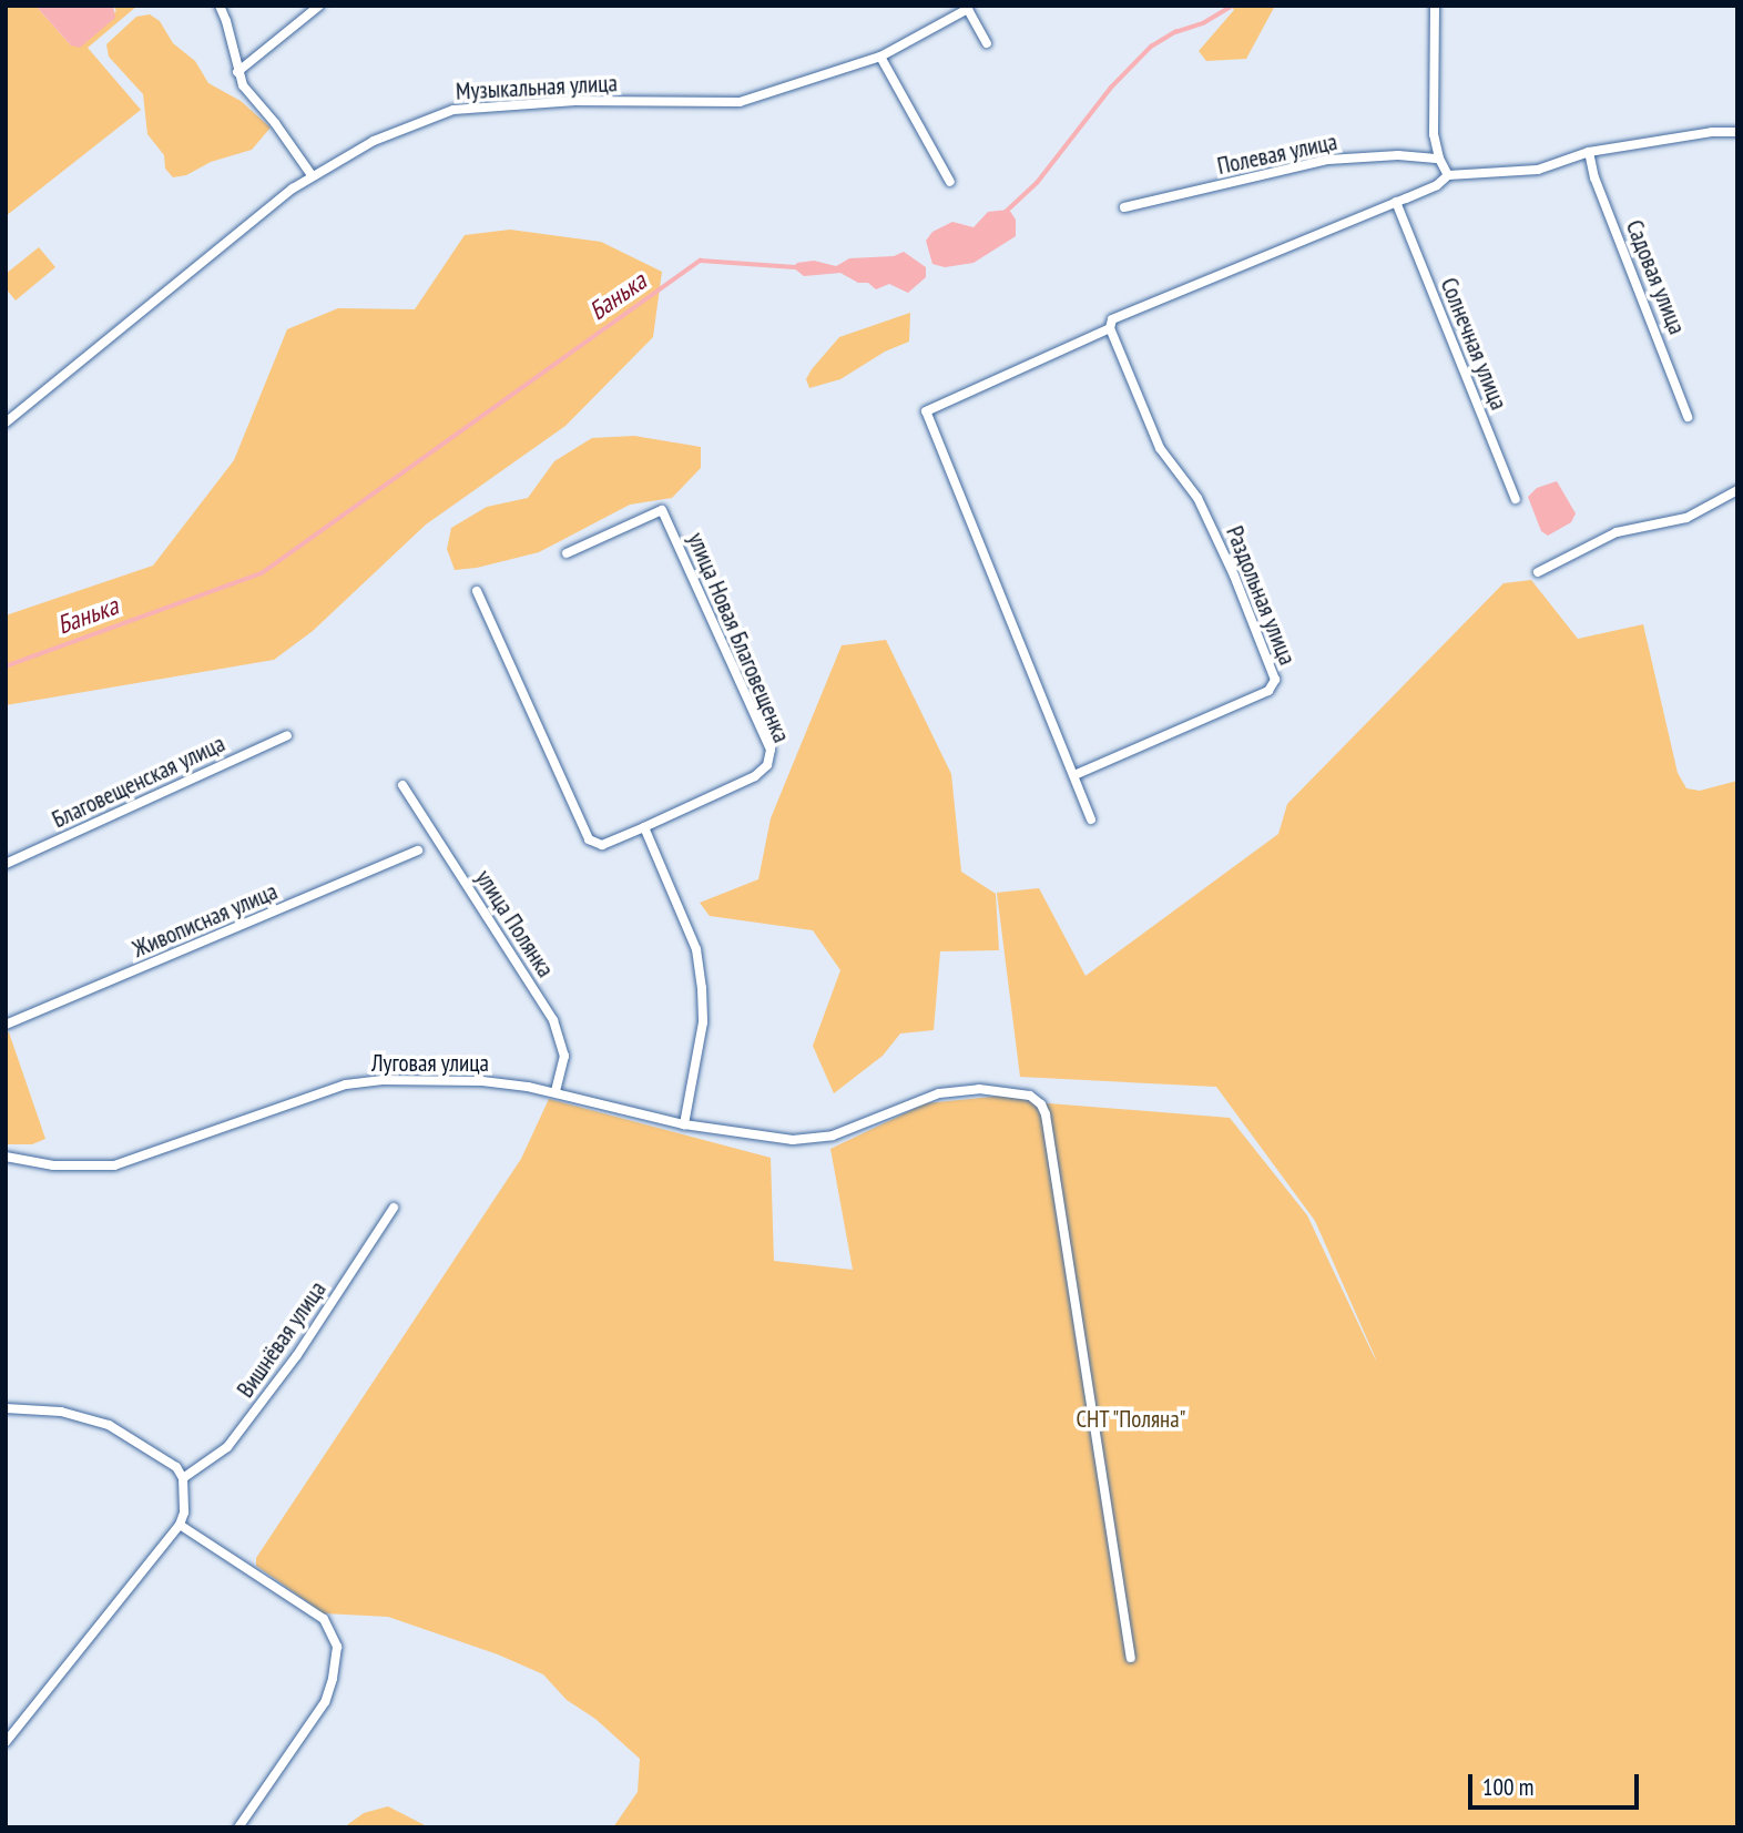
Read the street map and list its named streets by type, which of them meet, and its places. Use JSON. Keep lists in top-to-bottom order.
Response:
{
  "streets": {
    "street": [
      "Музыкальная улица",
      "Полевая улица",
      "Садовая улица",
      "Солнечная улица",
      "Раздольная улица",
      "улица Новая Благовещенка",
      "Благовещенская улица",
      "Живописная улица",
      "улица Полянка",
      "Луговая улица",
      "Вишнёвая улица"
    ]
  },
  "crossings": [
    ["улица Полянка", "Луговая улица"]
  ],
  "water": ["Банька"],
  "parks": ["СНТ \"Поляна\""],
  "scale_bar": "100 m"
}
